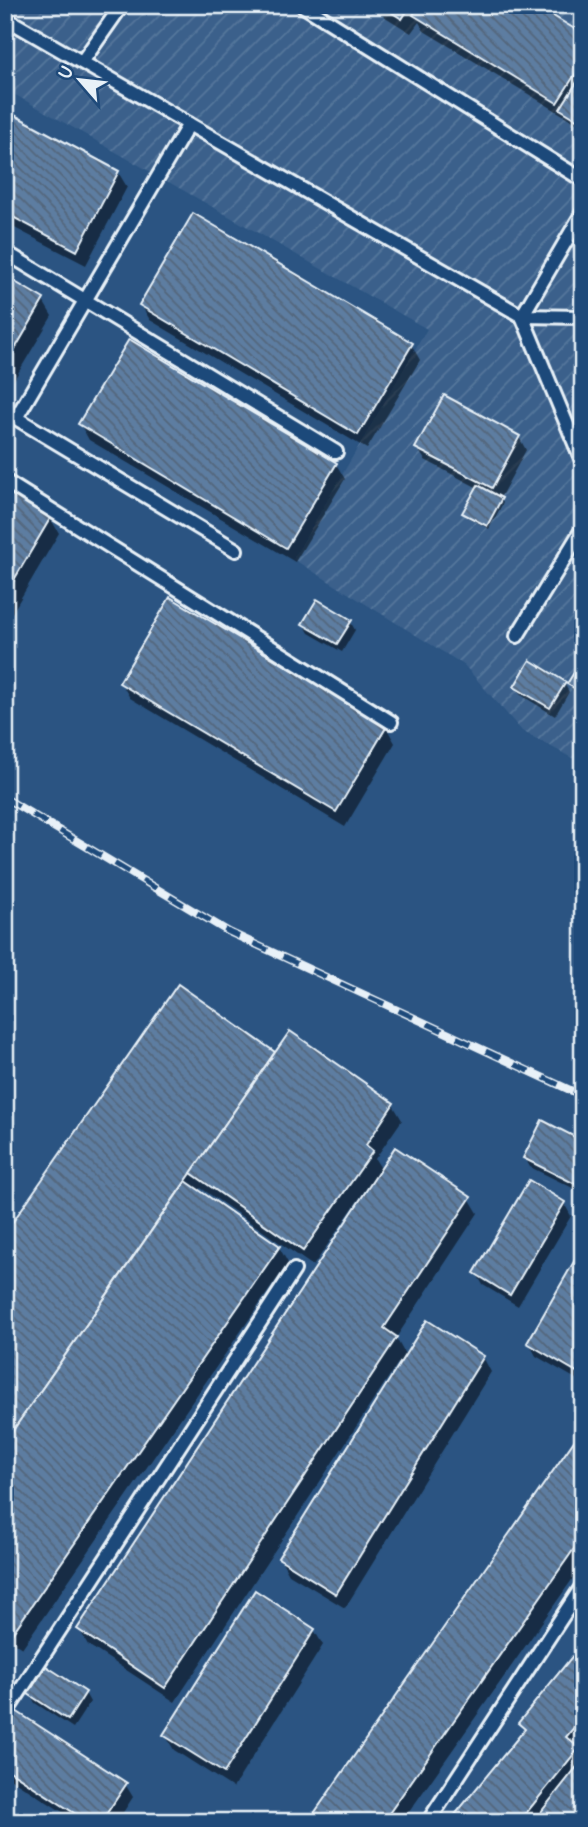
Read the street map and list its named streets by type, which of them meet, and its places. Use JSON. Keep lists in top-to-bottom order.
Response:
{
  "north": "top left"
}
